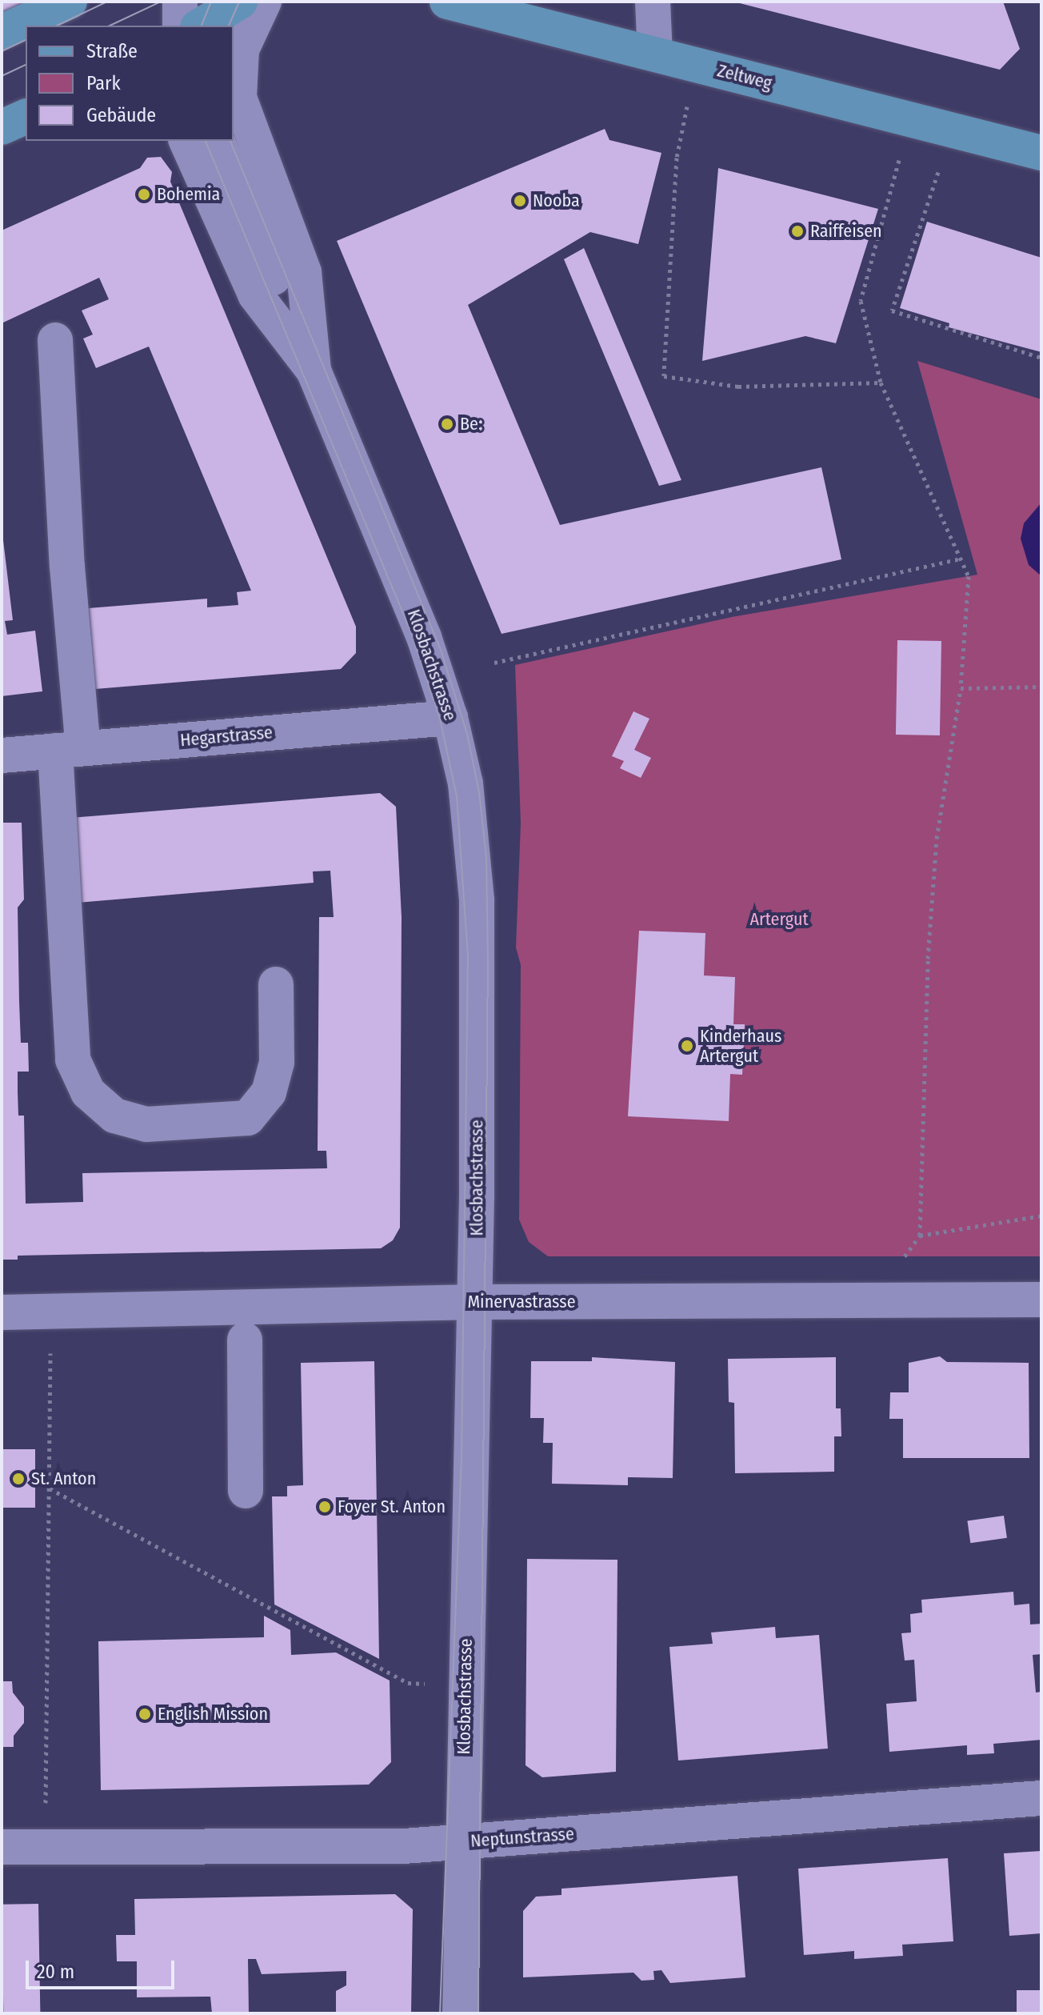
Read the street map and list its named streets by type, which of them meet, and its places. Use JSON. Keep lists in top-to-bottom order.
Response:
{
  "streets": {
    "main road": ["Zeltweg"],
    "street": [
      "Klosbachstrasse",
      "Hegarstrasse",
      "Minervastrasse",
      "Neptunstrasse"
    ]
  },
  "crossings": [
    ["Klosbachstrasse", "Hegarstrasse"],
    ["Klosbachstrasse", "Minervastrasse"],
    ["Klosbachstrasse", "Neptunstrasse"]
  ],
  "parks": ["Artergut"],
  "places": [
    "Bohemia",
    "Nooba",
    "Raiffeisen",
    "Be:",
    "Kinderhaus Artergut",
    "St. Anton",
    "Foyer St. Anton",
    "English Mission"
  ],
  "legend": ["Straße", "Park", "Gebäude"],
  "scale_bar": "20 m"
}
